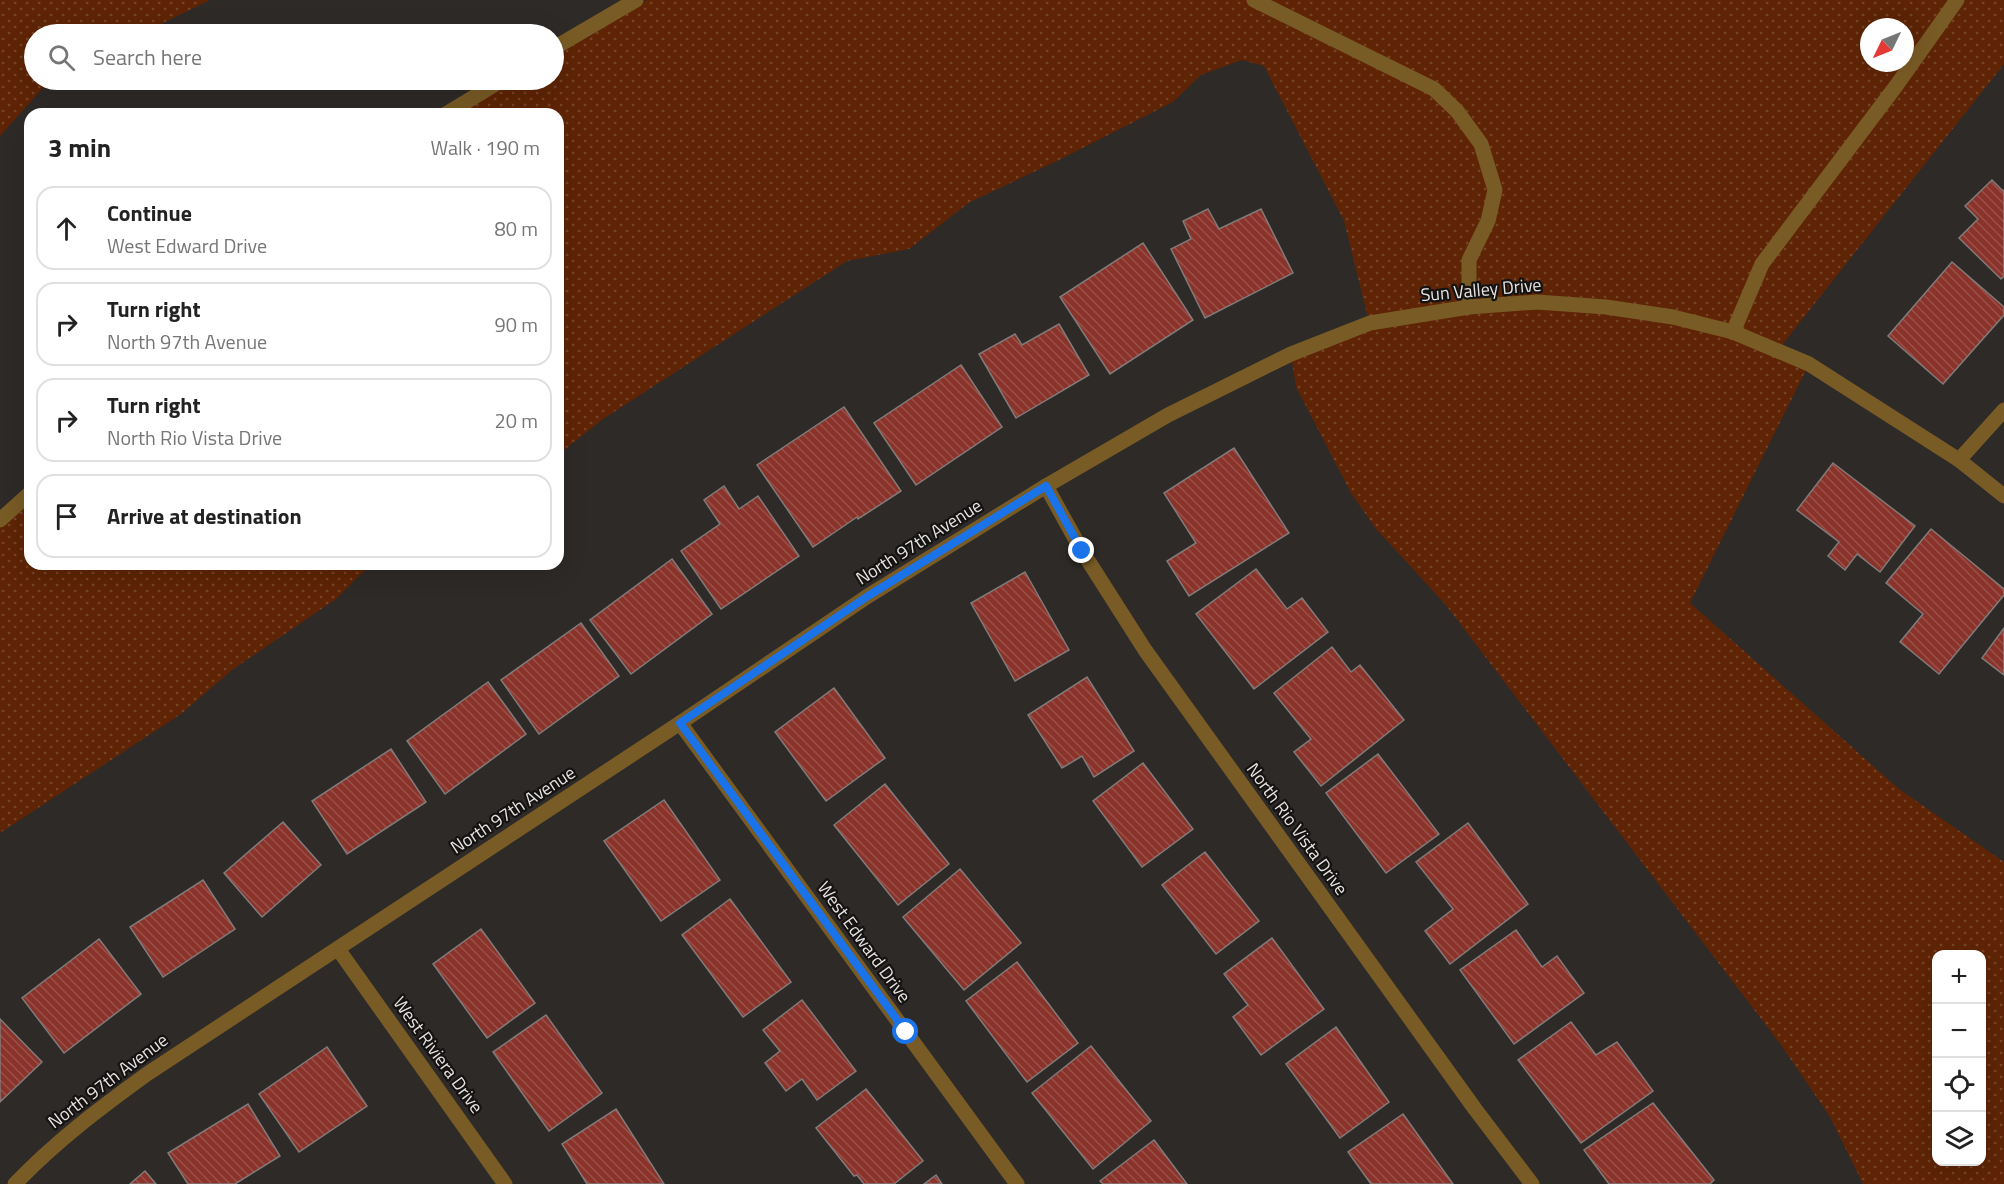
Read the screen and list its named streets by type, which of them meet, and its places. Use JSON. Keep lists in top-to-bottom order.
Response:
{
  "streets": {
    "street": [
      "Sun Valley Drive",
      "North 97th Avenue",
      "North Rio Vista Drive",
      "West Edward Drive",
      "West Riviera Drive"
    ]
  },
  "crossings": [
    ["Sun Valley Drive", "North 97th Avenue"],
    ["Sun Valley Drive", "North Rio Vista Drive"],
    ["North 97th Avenue", "North Rio Vista Drive"],
    ["North 97th Avenue", "West Edward Drive"],
    ["North 97th Avenue", "West Riviera Drive"]
  ],
  "north": "bottom left",
  "page": {
    "search": "Search here",
    "heading": ["3 min", "Walk · 190 m"],
    "list": [
      ["Continue", "West Edward Drive", "80 m"],
      ["Turn right", "North 97th Avenue", "90 m"],
      ["Turn right", "North Rio Vista Drive", "20 m"],
      "Arrive at destination"
    ],
    "map_buttons": ["+", "−"]
  }
}
